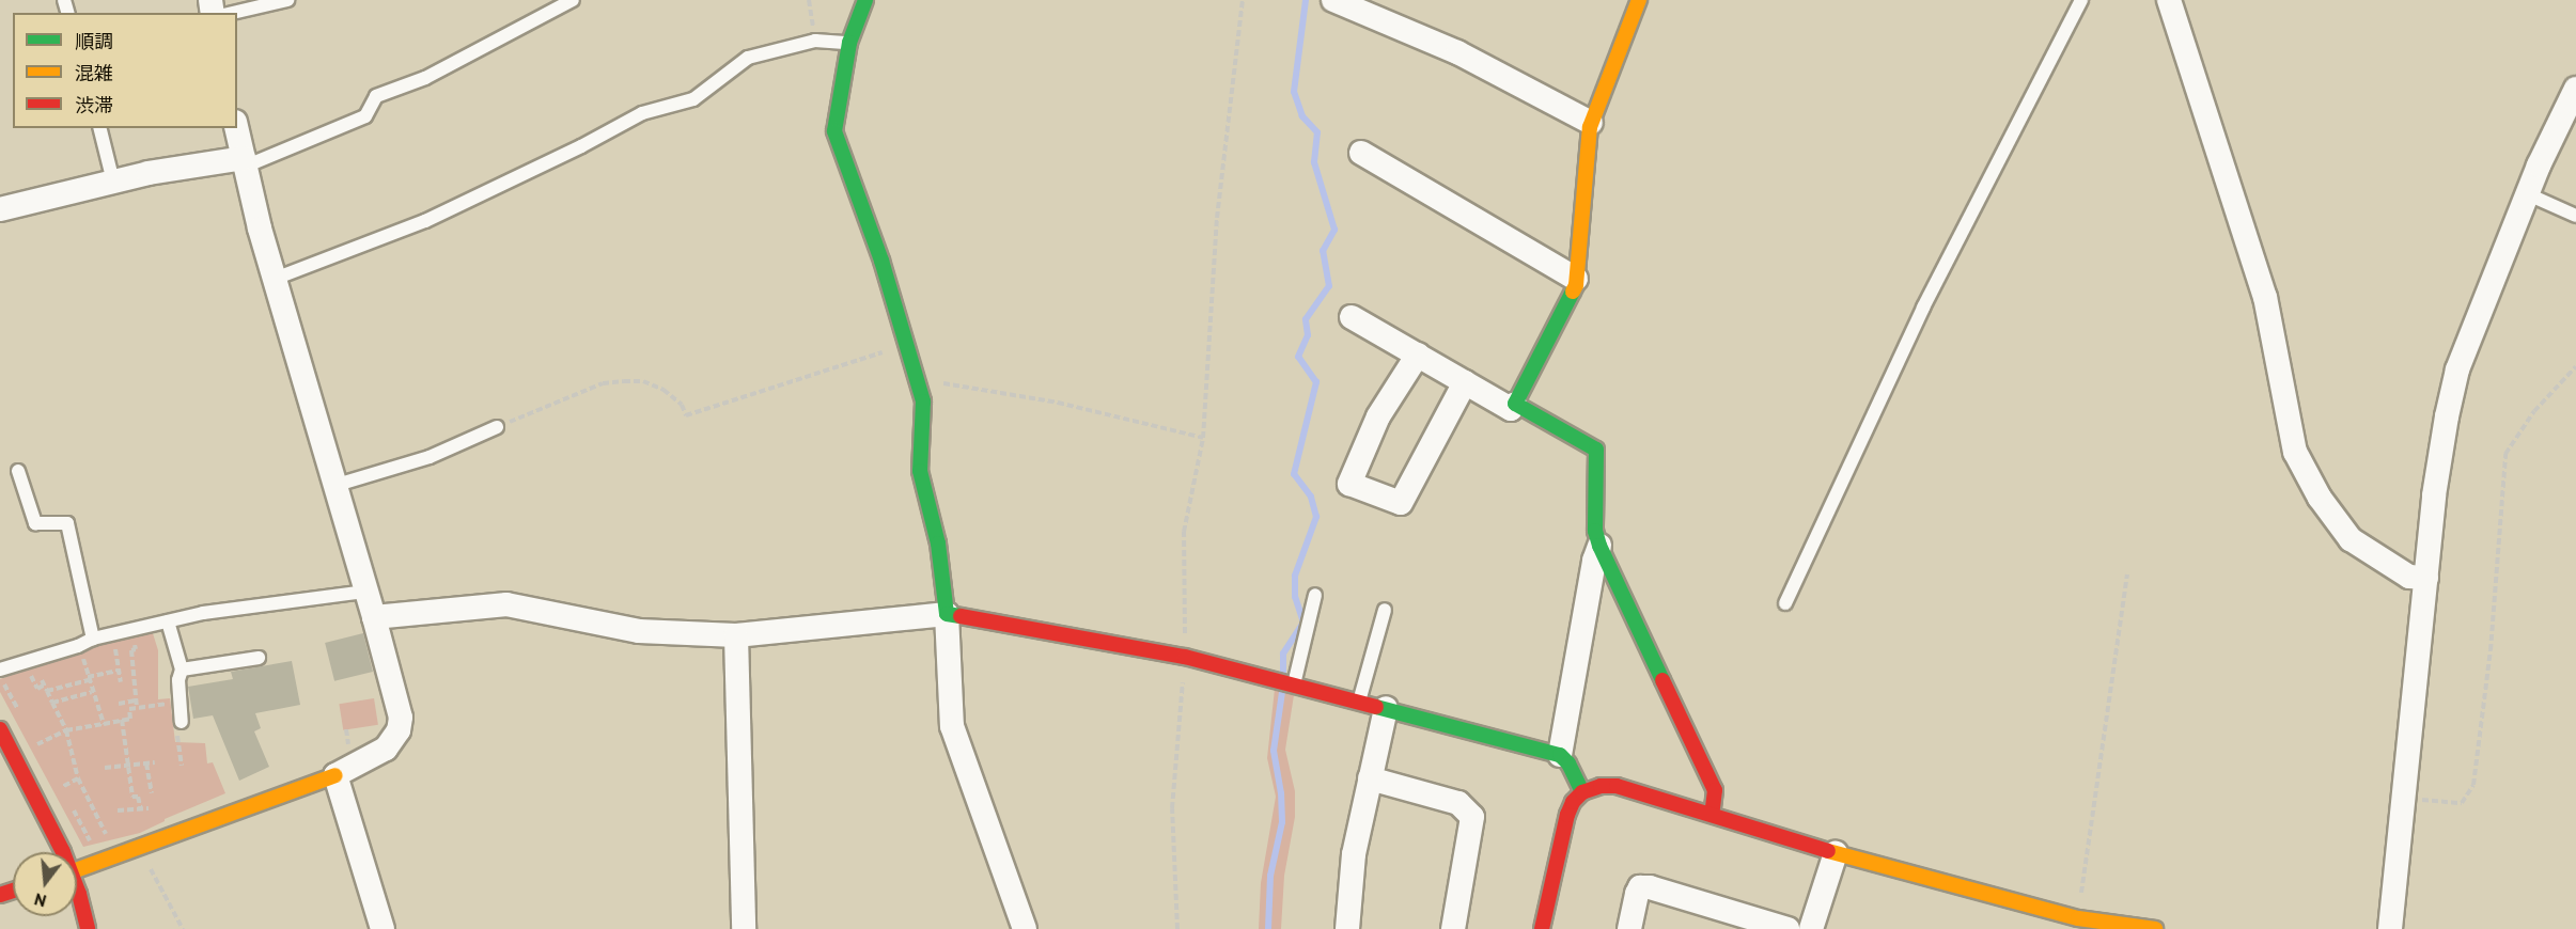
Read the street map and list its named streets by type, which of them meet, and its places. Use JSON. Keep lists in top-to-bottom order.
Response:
{
  "legend": ["順調", "混雑", "渋滞"],
  "north": "bottom"
}
